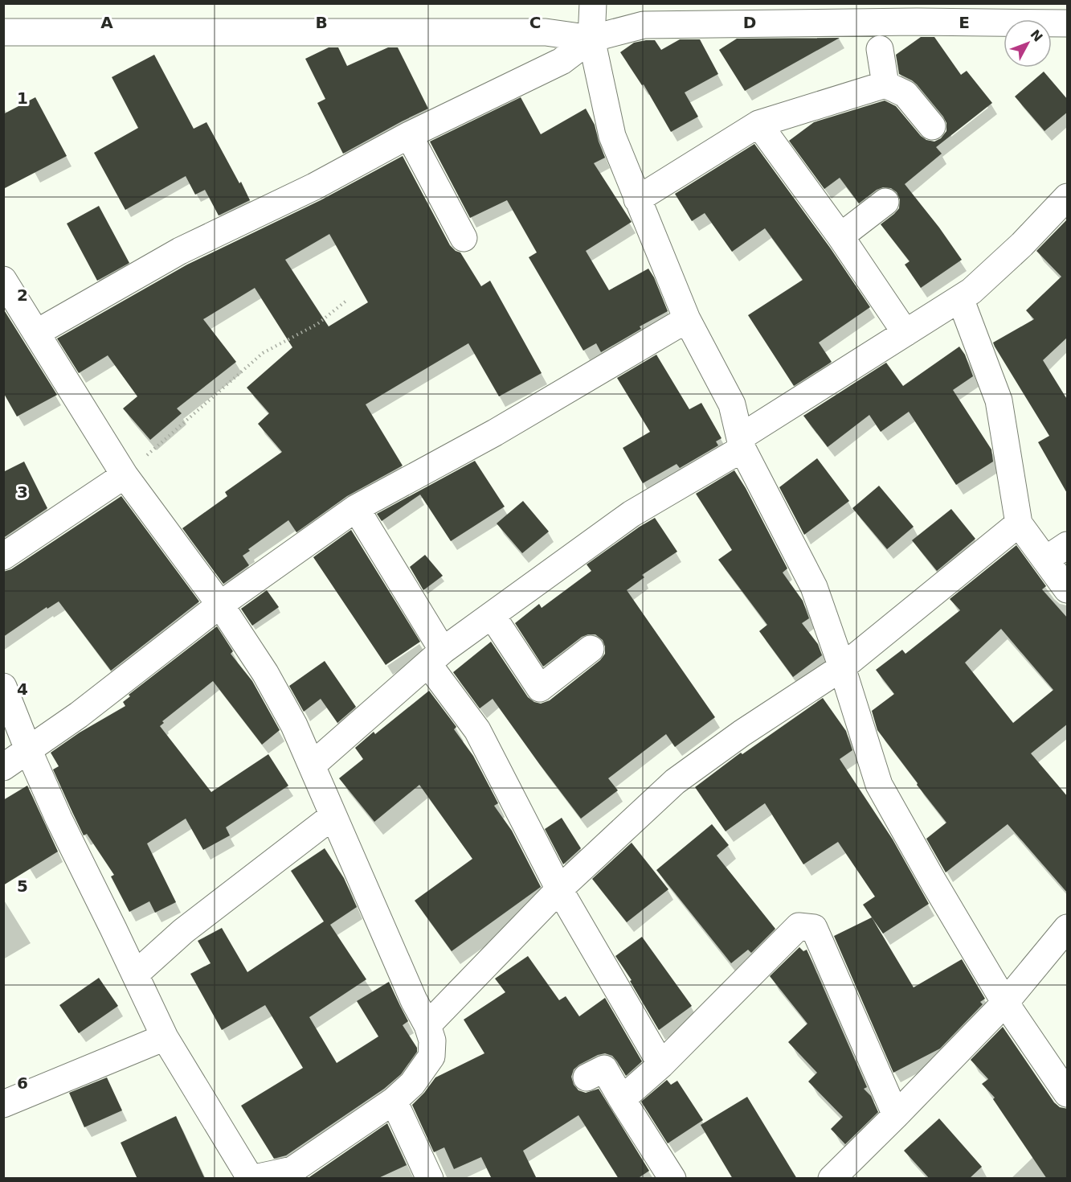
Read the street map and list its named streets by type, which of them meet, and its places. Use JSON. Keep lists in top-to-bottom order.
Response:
{
  "north": "top right",
  "grid": {
    "columns": [
      "A",
      "B",
      "C",
      "D",
      "E"
    ],
    "rows": [
      "1",
      "2",
      "3",
      "4",
      "5",
      "6"
    ]
  }
}
